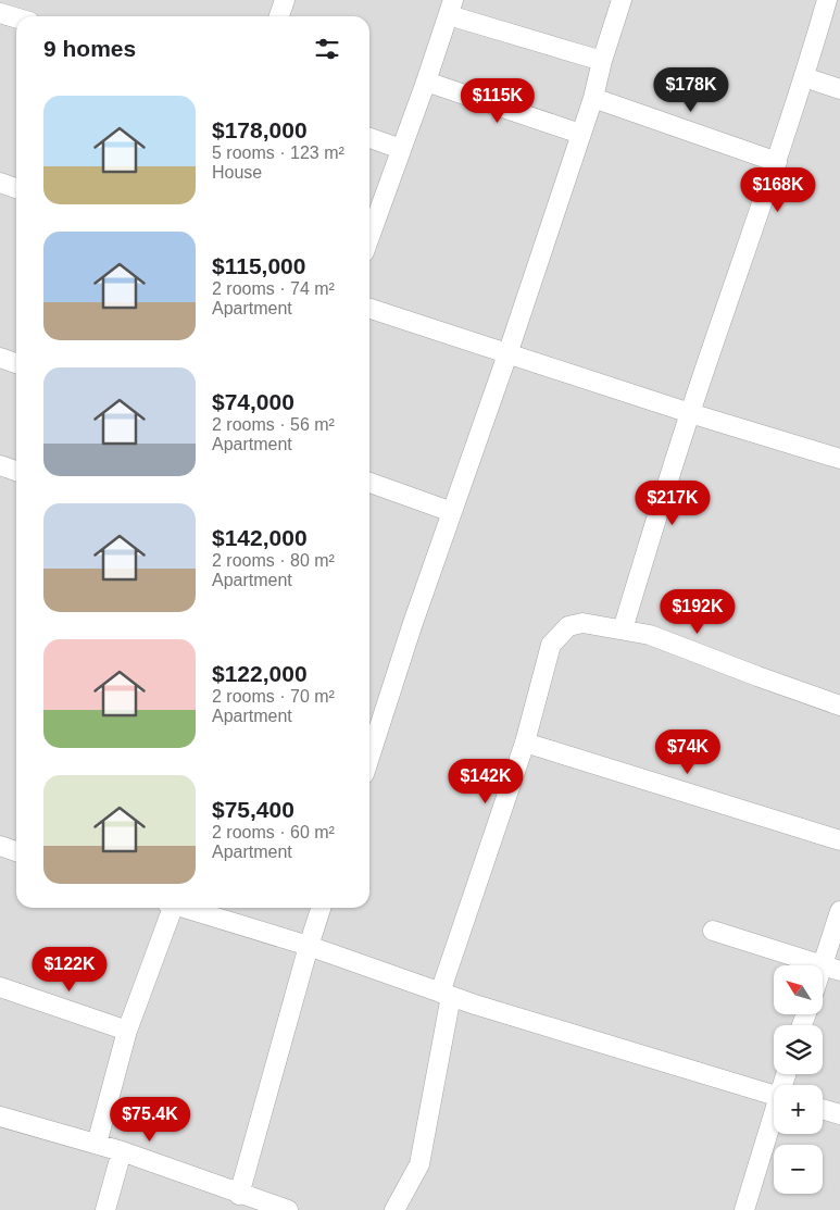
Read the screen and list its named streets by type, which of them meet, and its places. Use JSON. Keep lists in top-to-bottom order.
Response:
{
  "north": "top left",
  "page": {
    "heading": "9 homes",
    "price": [
      "$178K",
      "$115K",
      "$168K",
      "$217K",
      "$192K",
      "$74K",
      "$142K",
      "$122K",
      "$75.4K"
    ],
    "list": [
      {
        "name": "$178,000",
        "note": "5 rooms · 123 m² · House"
      },
      {
        "name": "$115,000",
        "note": "2 rooms · 74 m² · Apartment"
      },
      {
        "name": "$74,000",
        "note": "2 rooms · 56 m² · Apartment"
      },
      {
        "name": "$142,000",
        "note": "2 rooms · 80 m² · Apartment"
      },
      {
        "name": "$122,000",
        "note": "2 rooms · 70 m² · Apartment"
      },
      {
        "name": "$75,400",
        "note": "2 rooms · 60 m² · Apartment"
      }
    ],
    "map_buttons": ["+", "−"]
  }
}
